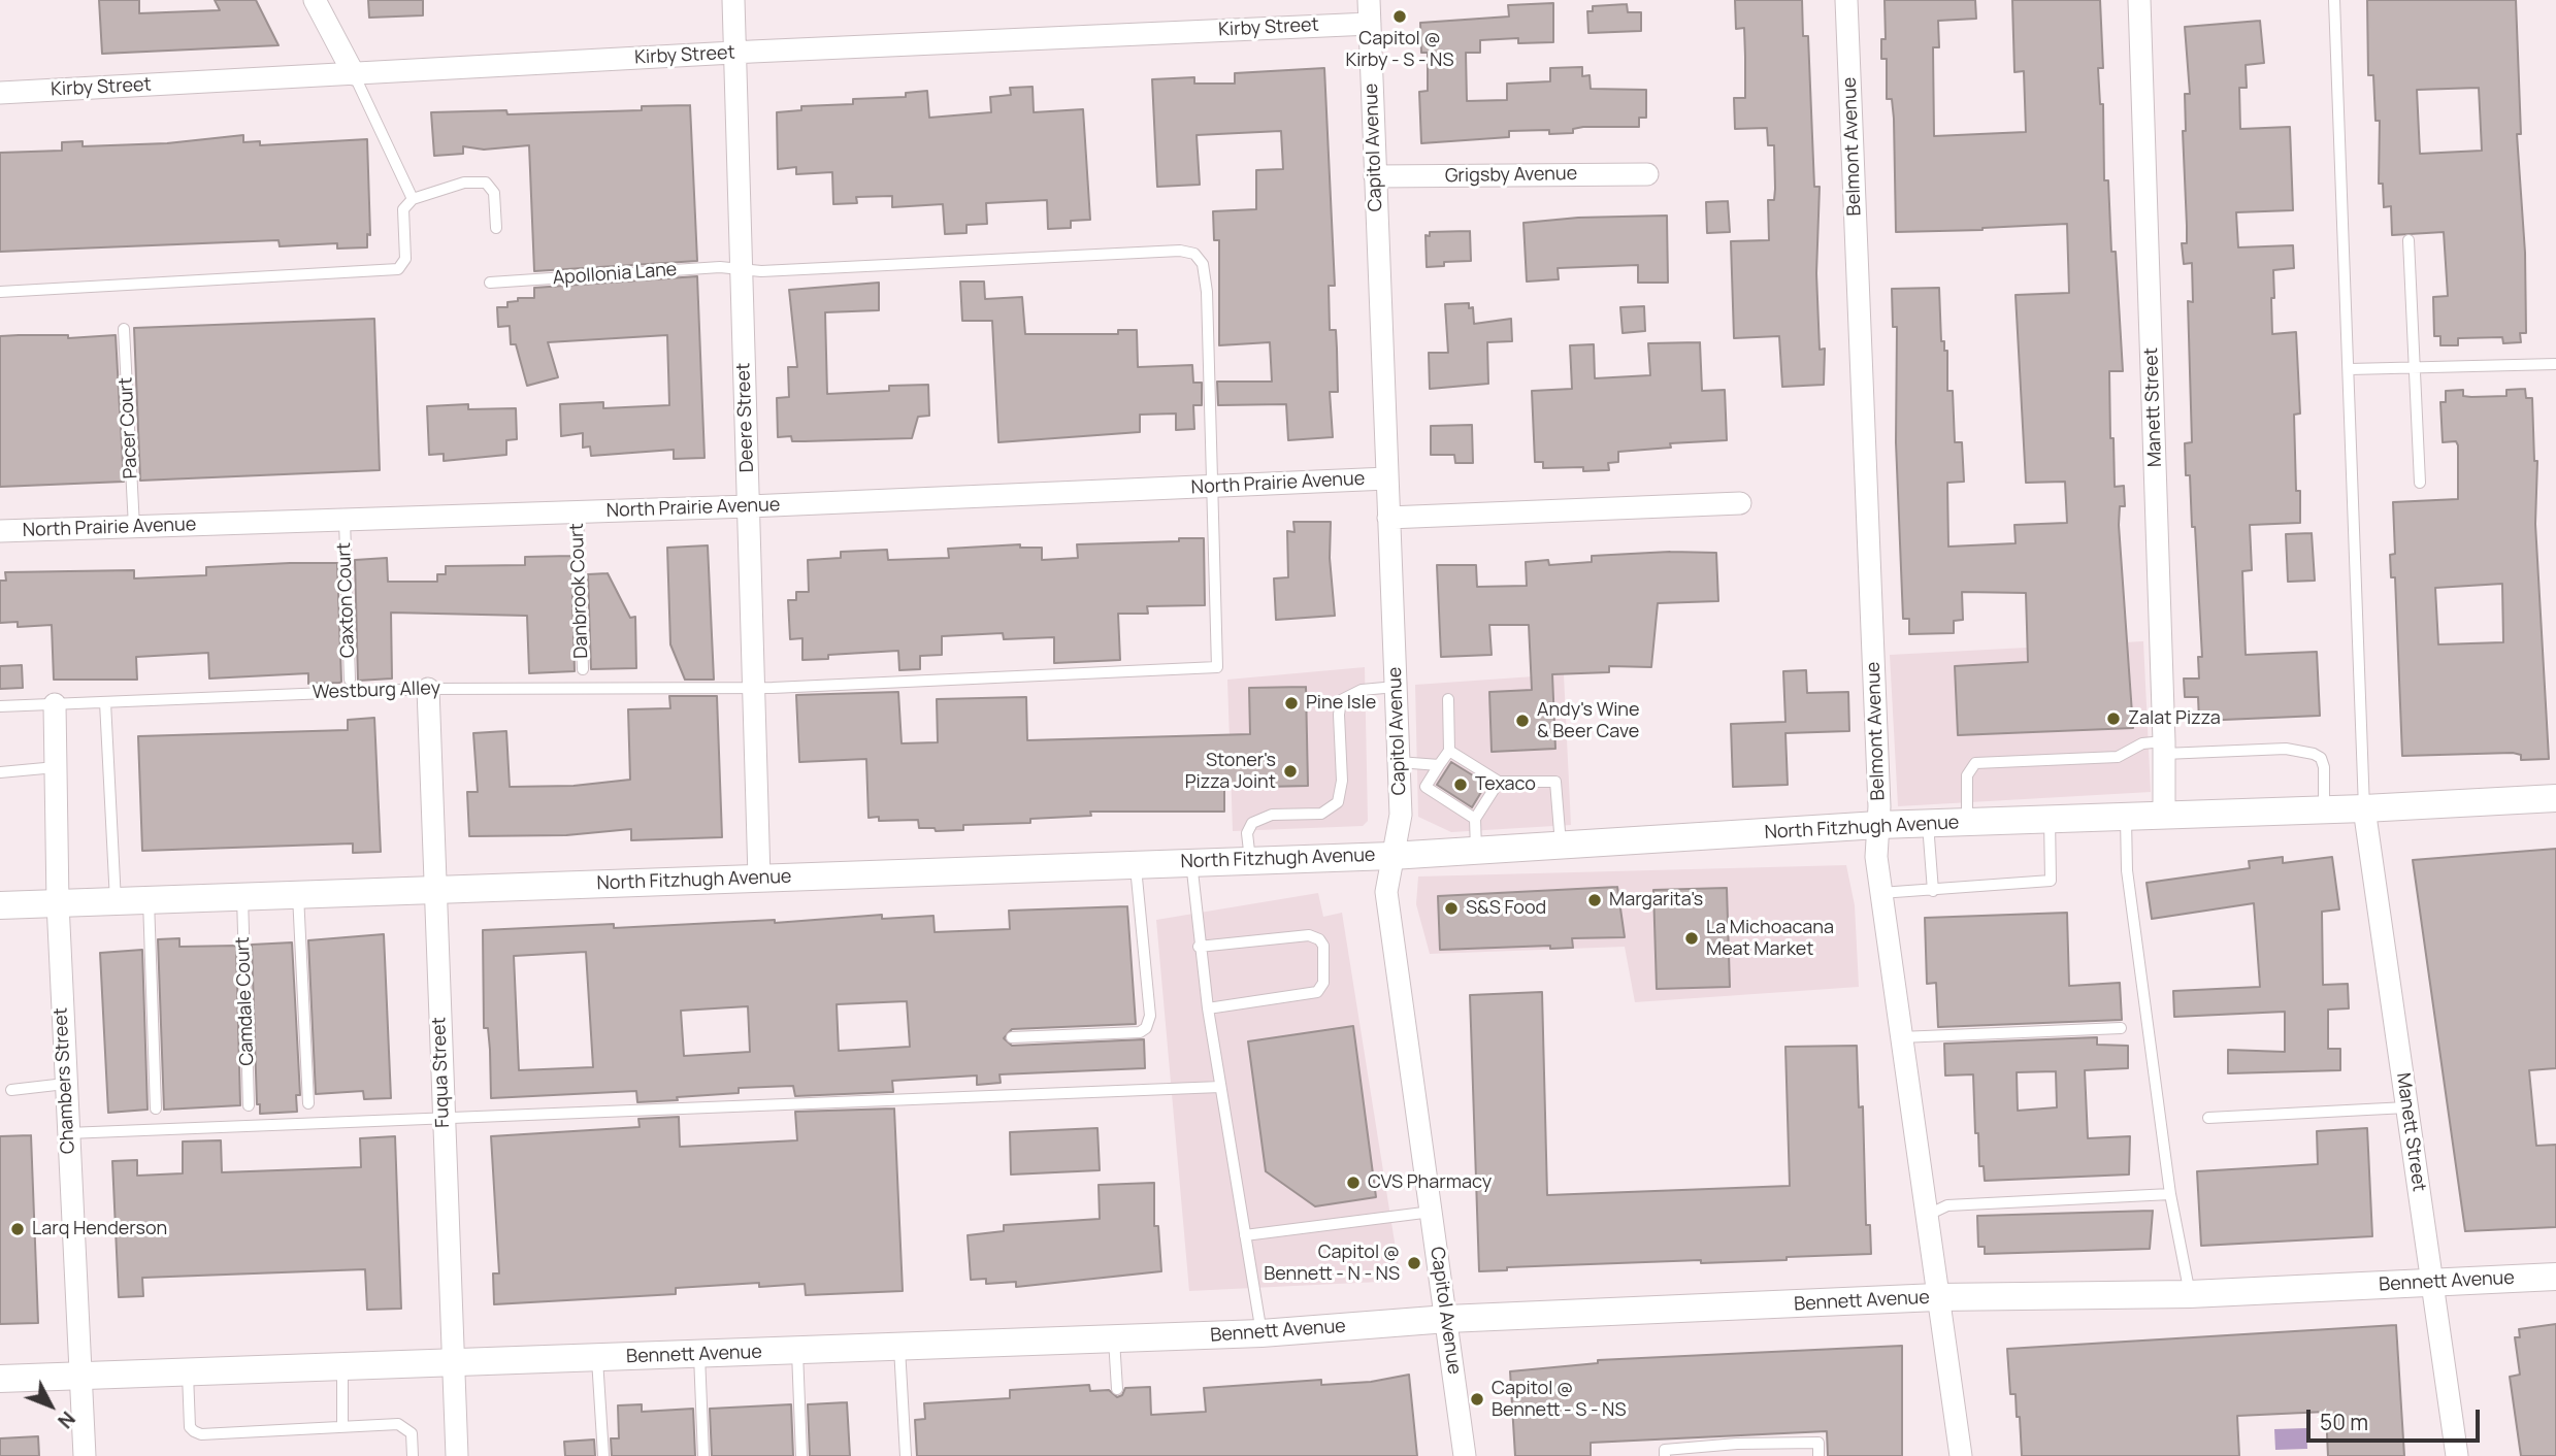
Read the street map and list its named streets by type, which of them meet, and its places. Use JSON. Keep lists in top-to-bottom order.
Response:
{
  "streets": {
    "street": [
      "Kirby Street",
      "Belmont Avenue",
      "Capitol Avenue",
      "Grigsby Avenue",
      "Manett Street",
      "Deere Street",
      "North Prairie Avenue",
      "North Fitzhugh Avenue",
      "Fuqua Street",
      "Chambers Street",
      "Bennett Avenue"
    ],
    "lane": [
      "Apollonia Lane",
      "Pacer Court",
      "Danbrook Court",
      "Caxton Court",
      "Westburg Alley",
      "Camdale Court"
    ]
  },
  "crossings": [
    ["Kirby Street", "Capitol Avenue"],
    ["Kirby Street", "Deere Street"],
    ["Belmont Avenue", "North Fitzhugh Avenue"],
    ["Belmont Avenue", "Bennett Avenue"],
    ["Capitol Avenue", "Grigsby Avenue"],
    ["Capitol Avenue", "North Prairie Avenue"],
    ["Capitol Avenue", "North Fitzhugh Avenue"],
    ["Capitol Avenue", "Bennett Avenue"],
    ["Apollonia Lane", "Deere Street"],
    ["Apollonia Lane", "North Prairie Avenue"],
    ["Apollonia Lane", "Westburg Alley"],
    ["Manett Street", "North Fitzhugh Avenue"],
    ["Manett Street", "Bennett Avenue"],
    ["Deere Street", "North Prairie Avenue"],
    ["Deere Street", "Westburg Alley"],
    ["Deere Street", "North Fitzhugh Avenue"],
    ["Pacer Court", "North Prairie Avenue"],
    ["North Prairie Avenue", "Danbrook Court"],
    ["North Prairie Avenue", "Caxton Court"],
    ["North Prairie Avenue", "Westburg Alley"],
    ["Westburg Alley", "Fuqua Street"],
    ["Westburg Alley", "Chambers Street"],
    ["North Fitzhugh Avenue", "Camdale Court"],
    ["North Fitzhugh Avenue", "Fuqua Street"],
    ["North Fitzhugh Avenue", "Chambers Street"],
    ["Fuqua Street", "Bennett Avenue"],
    ["Chambers Street", "Bennett Avenue"]
  ],
  "places": [
    "Capitol @ Kirby - S - NS",
    "Pine Isle",
    "Zalat Pizza",
    "Andy's Wine & Beer Cave",
    "Stoner's Pizza Joint",
    "Texaco",
    "Margarita's",
    "S&S Food",
    "La Michoacana Meat Market",
    "CVS Pharmacy",
    "Larq Henderson",
    "Capitol @ Bennett - N - NS",
    "Capitol @ Bennett - S - NS"
  ],
  "scale_bar": "50 m",
  "north": "bottom right"
}
